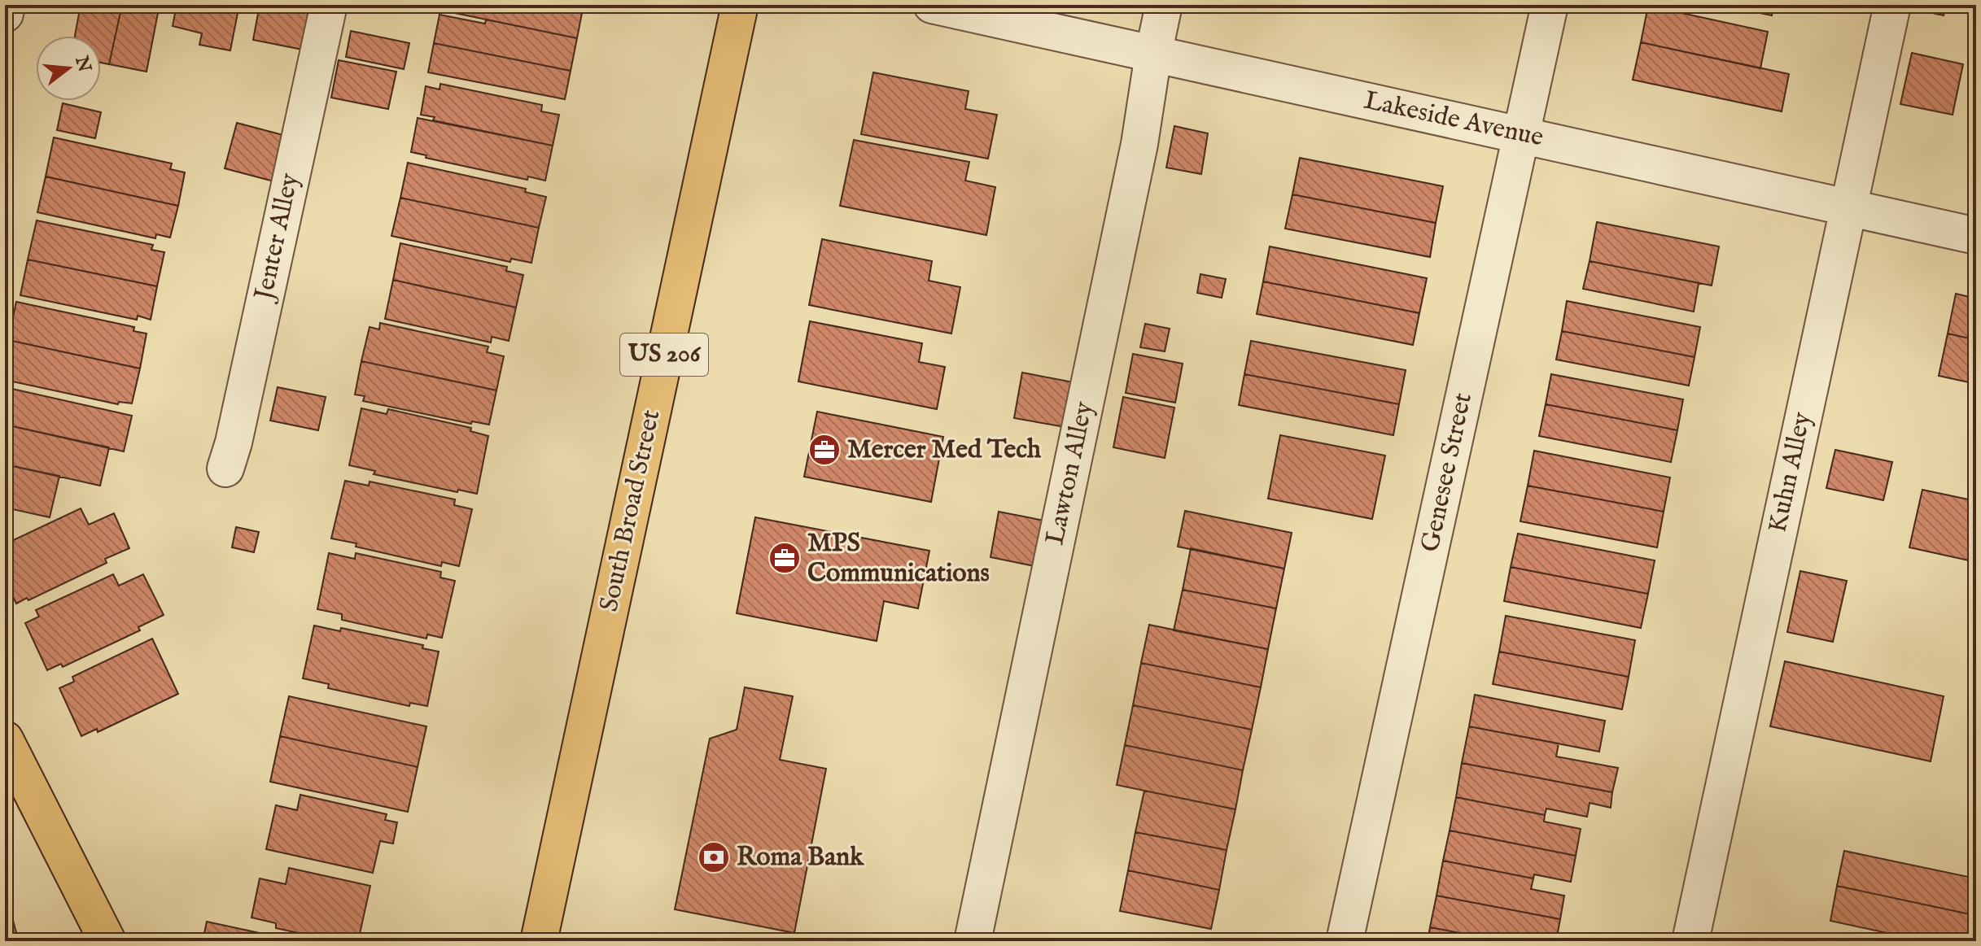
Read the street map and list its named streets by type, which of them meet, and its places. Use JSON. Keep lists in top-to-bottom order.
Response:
{
  "streets": {
    "main road": ["US 206", "South Broad Street"],
    "street": [
      "Lakeside Avenue",
      "Jenter Alley",
      "Genesee Street",
      "Kuhn Alley",
      "Lawton Alley"
    ]
  },
  "crossings": [
    ["Lakeside Avenue", "Genesee Street"],
    ["Lakeside Avenue", "Kuhn Alley"],
    ["Lakeside Avenue", "Lawton Alley"]
  ],
  "places": {
    "office": ["Mercer Med Tech", "MPS Communications"],
    "bank": ["Roma Bank"]
  },
  "north": "right"
}
